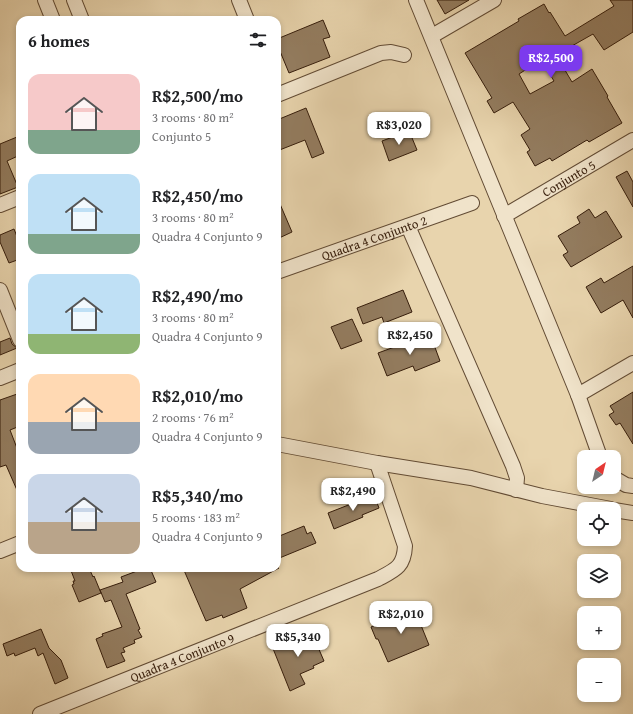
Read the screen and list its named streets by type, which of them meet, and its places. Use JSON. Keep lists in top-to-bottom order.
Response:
{
  "streets": {
    "street": ["Conjunto 5", "Quadra 4 Conjunto 2", "Quadra 4 Conjunto 9"]
  },
  "north": "top right",
  "page": {
    "heading": "6 homes",
    "price": [
      "R$2,500",
      "R$3,020",
      "R$2,450",
      "R$2,490",
      "R$2,010",
      "R$5,340"
    ],
    "list": [
      {
        "name": "R$2,500/mo",
        "note": "3 rooms · 80 m² · Conjunto 5"
      },
      {
        "name": "R$2,450/mo",
        "note": "3 rooms · 80 m² · Quadra 4 Conjunto 9"
      },
      {
        "name": "R$2,490/mo",
        "note": "3 rooms · 80 m² · Quadra 4 Conjunto 9"
      },
      {
        "name": "R$2,010/mo",
        "note": "2 rooms · 76 m² · Quadra 4 Conjunto 9"
      },
      {
        "name": "R$5,340/mo",
        "note": "5 rooms · 183 m² · Quadra 4 Conjunto 9"
      }
    ],
    "map_buttons": ["+", "−"]
  }
}
